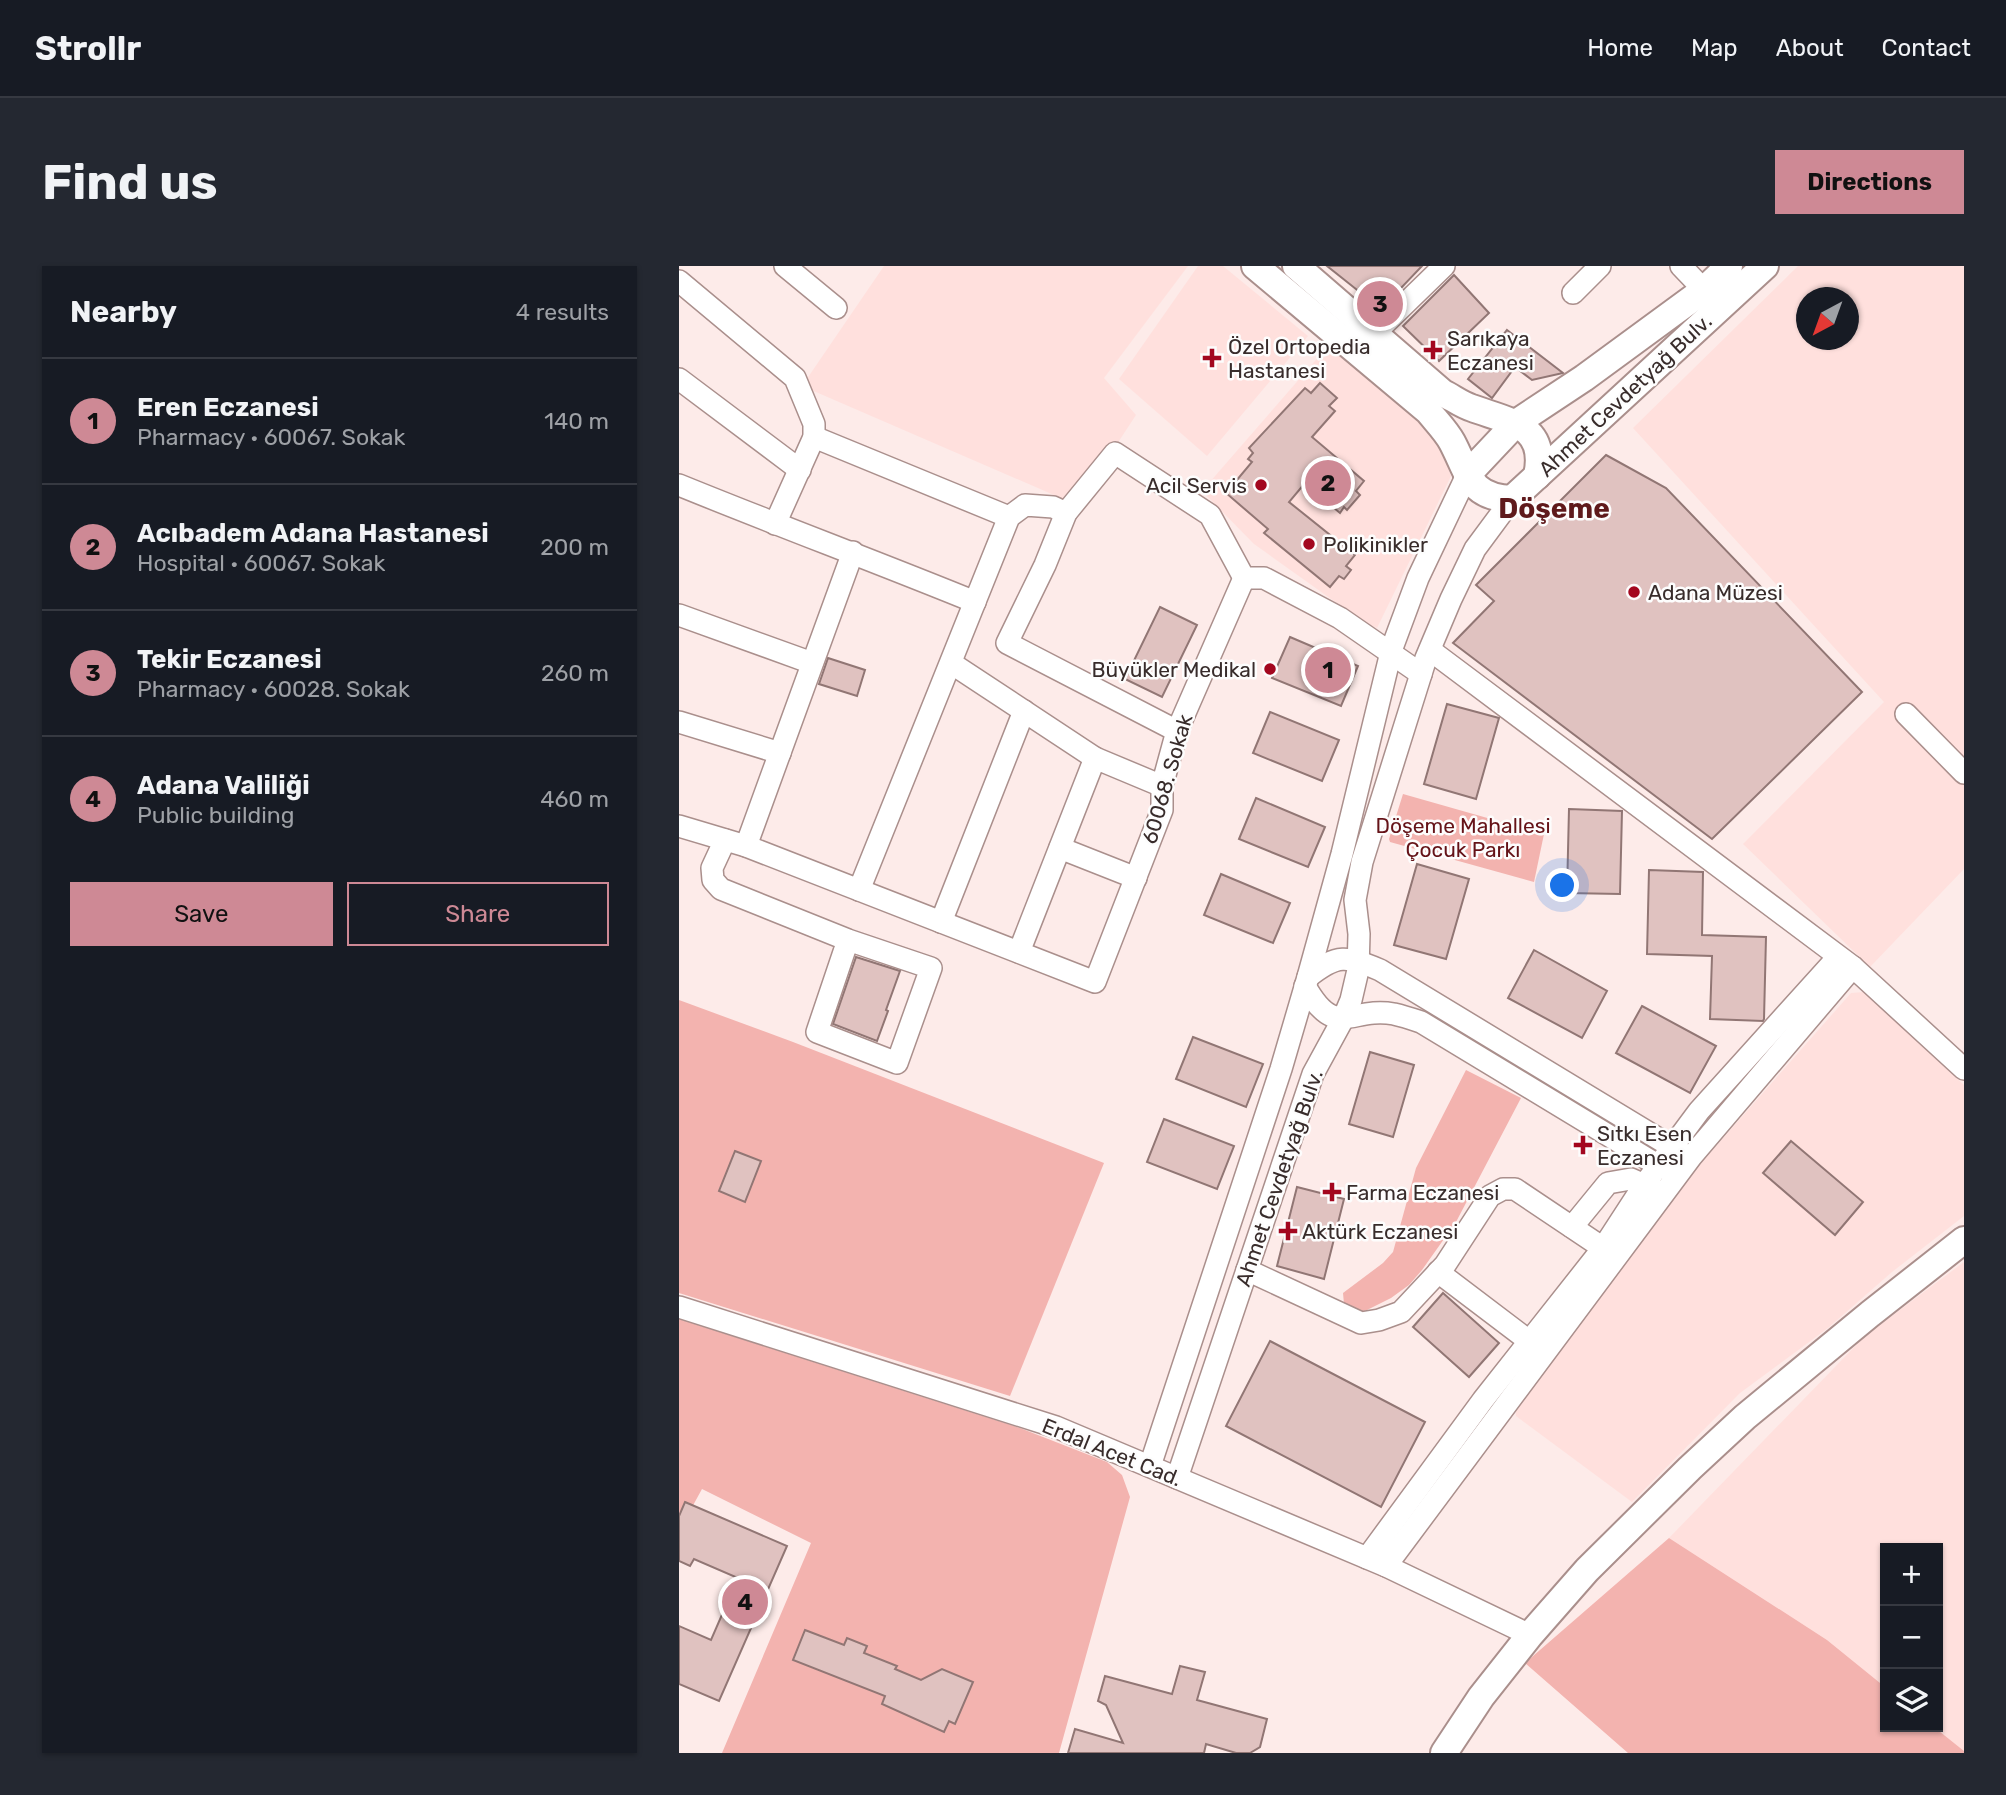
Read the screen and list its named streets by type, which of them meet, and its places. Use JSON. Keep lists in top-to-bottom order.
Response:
{
  "streets": {
    "main road": ["Ahmet Cevdetyağ Bulv."],
    "street": ["60068. Sokak", "Erdal Acet Cad."]
  },
  "crossings": [
    ["Ahmet Cevdetyağ Bulv.", "Erdal Acet Cad."]
  ],
  "districts": ["Döşeme"],
  "parks": ["Döşeme Mahallesi Çocuk Parkı"],
  "places": {
    "health": [
      "Sarıkaya Eczanesi",
      "Özel Ortopedia Hastanesi",
      "Sıtkı Esen Eczanesi",
      "Farma Eczanesi",
      "Aktürk Eczanesi"
    ],
    "other": [
      "Acil Servis",
      "Polikinikler",
      "Adana Müzesi",
      "Büyükler Medikal"
    ]
  },
  "north": "bottom left",
  "page": {
    "header": "Strollr",
    "nav": [
      "Home",
      "Map",
      "About",
      "Contact"
    ],
    "buttons": [
      "Directions",
      ["Save", "Share"]
    ],
    "title": "Find us",
    "heading": ["Nearby", "4 results"],
    "pins": [
      "3",
      "2",
      "1",
      "4"
    ],
    "list": [
      {
        "mark": "1",
        "name": "Eren Eczanesi",
        "note": "Pharmacy · 60067. Sokak",
        "value": "140 m"
      },
      {
        "mark": "2",
        "name": "Acıbadem Adana Hastanesi",
        "note": "Hospital · 60067. Sokak",
        "value": "200 m"
      },
      {
        "mark": "3",
        "name": "Tekir Eczanesi",
        "note": "Pharmacy · 60028. Sokak",
        "value": "260 m"
      },
      {
        "mark": "4",
        "name": "Adana Valiliği",
        "note": "Public building",
        "value": "460 m"
      }
    ],
    "map_buttons": ["+", "−"]
  }
}
